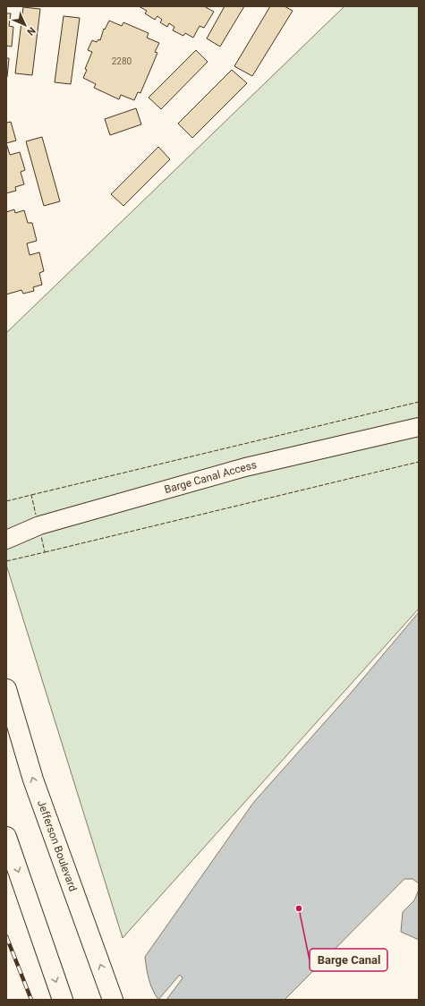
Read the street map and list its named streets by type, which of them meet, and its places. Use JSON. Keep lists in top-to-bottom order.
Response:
{
  "streets": {
    "main road": ["Jefferson Boulevard"],
    "street": ["Barge Canal Access"]
  },
  "places": ["Barge Canal"],
  "house_numbers": ["2280"],
  "north": "bottom right"
}
